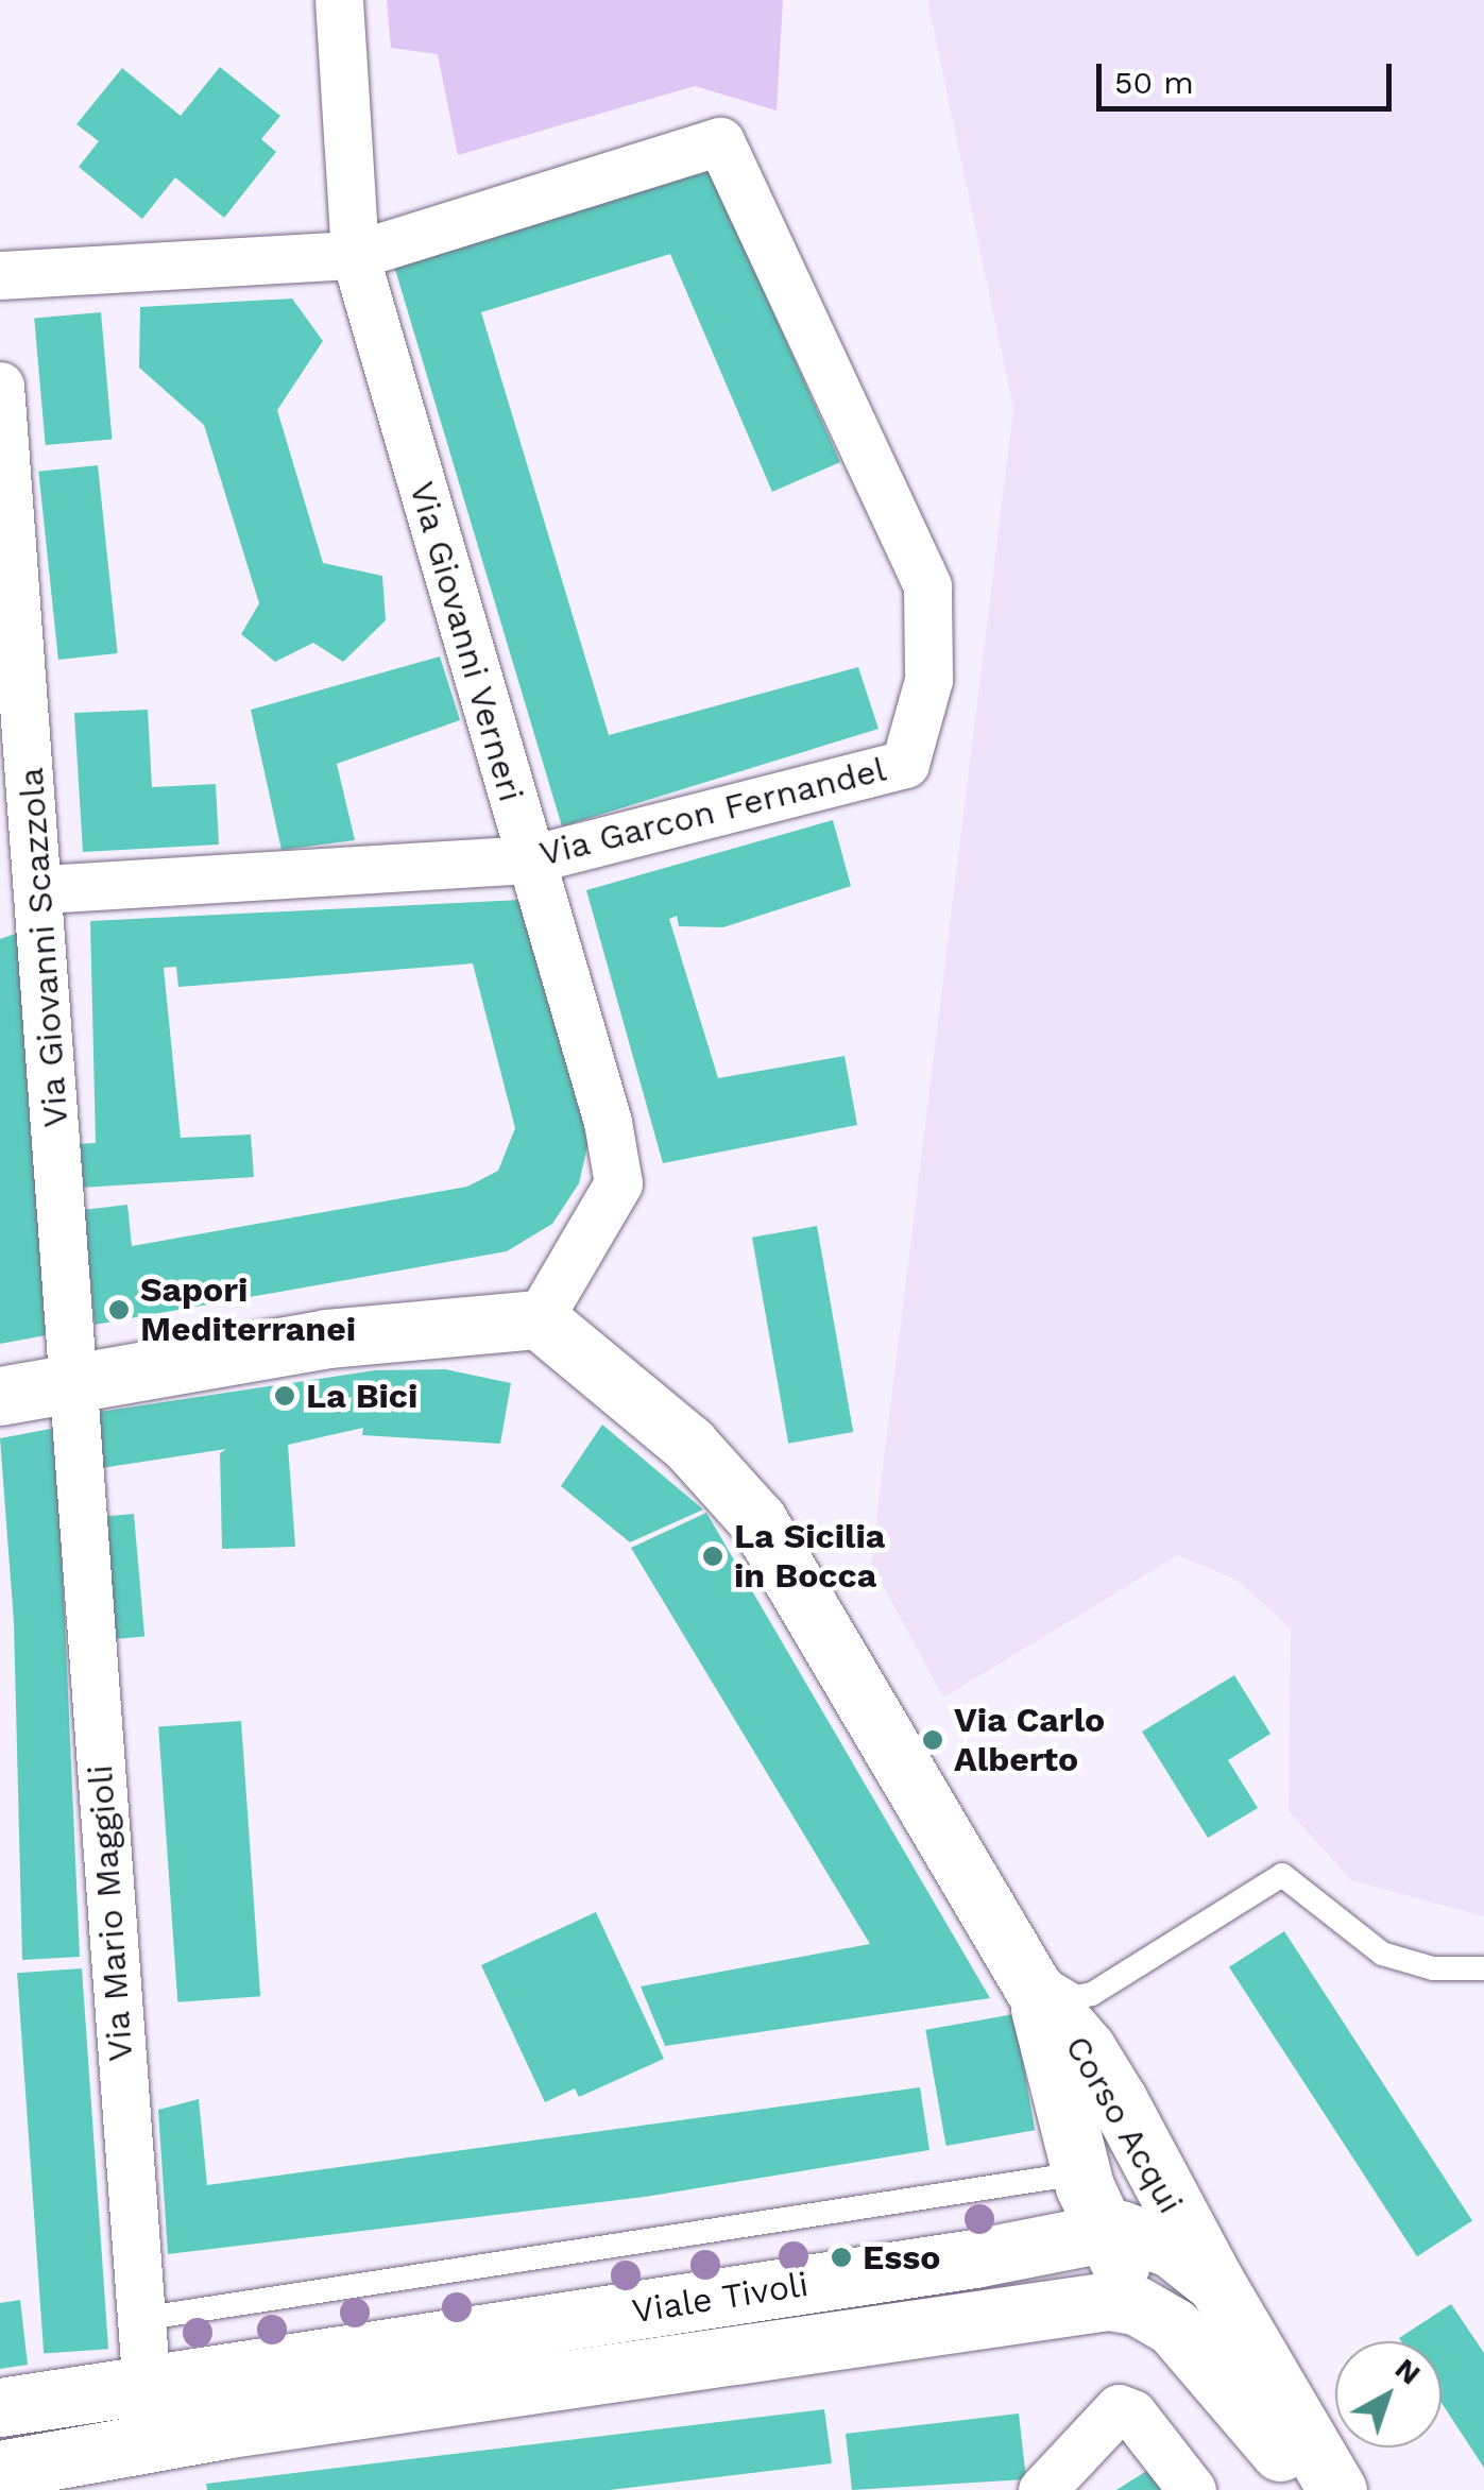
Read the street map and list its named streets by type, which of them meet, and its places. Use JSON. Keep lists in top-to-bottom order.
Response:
{
  "streets": {
    "main road": ["Corso Acqui", "Viale Tivoli"],
    "street": [
      "Via Giovanni Verneri",
      "Via Garcon Fernandel",
      "Via Giovanni Scazzola",
      "Via Mario Maggioli"
    ]
  },
  "crossings": [
    ["Via Giovanni Verneri", "Via Garcon Fernandel"],
    ["Via Garcon Fernandel", "Via Giovanni Scazzola"],
    ["Via Giovanni Scazzola", "Via Mario Maggioli"],
    ["Via Mario Maggioli", "Viale Tivoli"],
    ["Corso Acqui", "Viale Tivoli"]
  ],
  "places": [
    "Sapori Mediterranei",
    "La Bici",
    "La Sicilia in Bocca",
    "Via Carlo Alberto",
    "Esso"
  ],
  "scale_bar": "50 m",
  "north": "top right"
}
